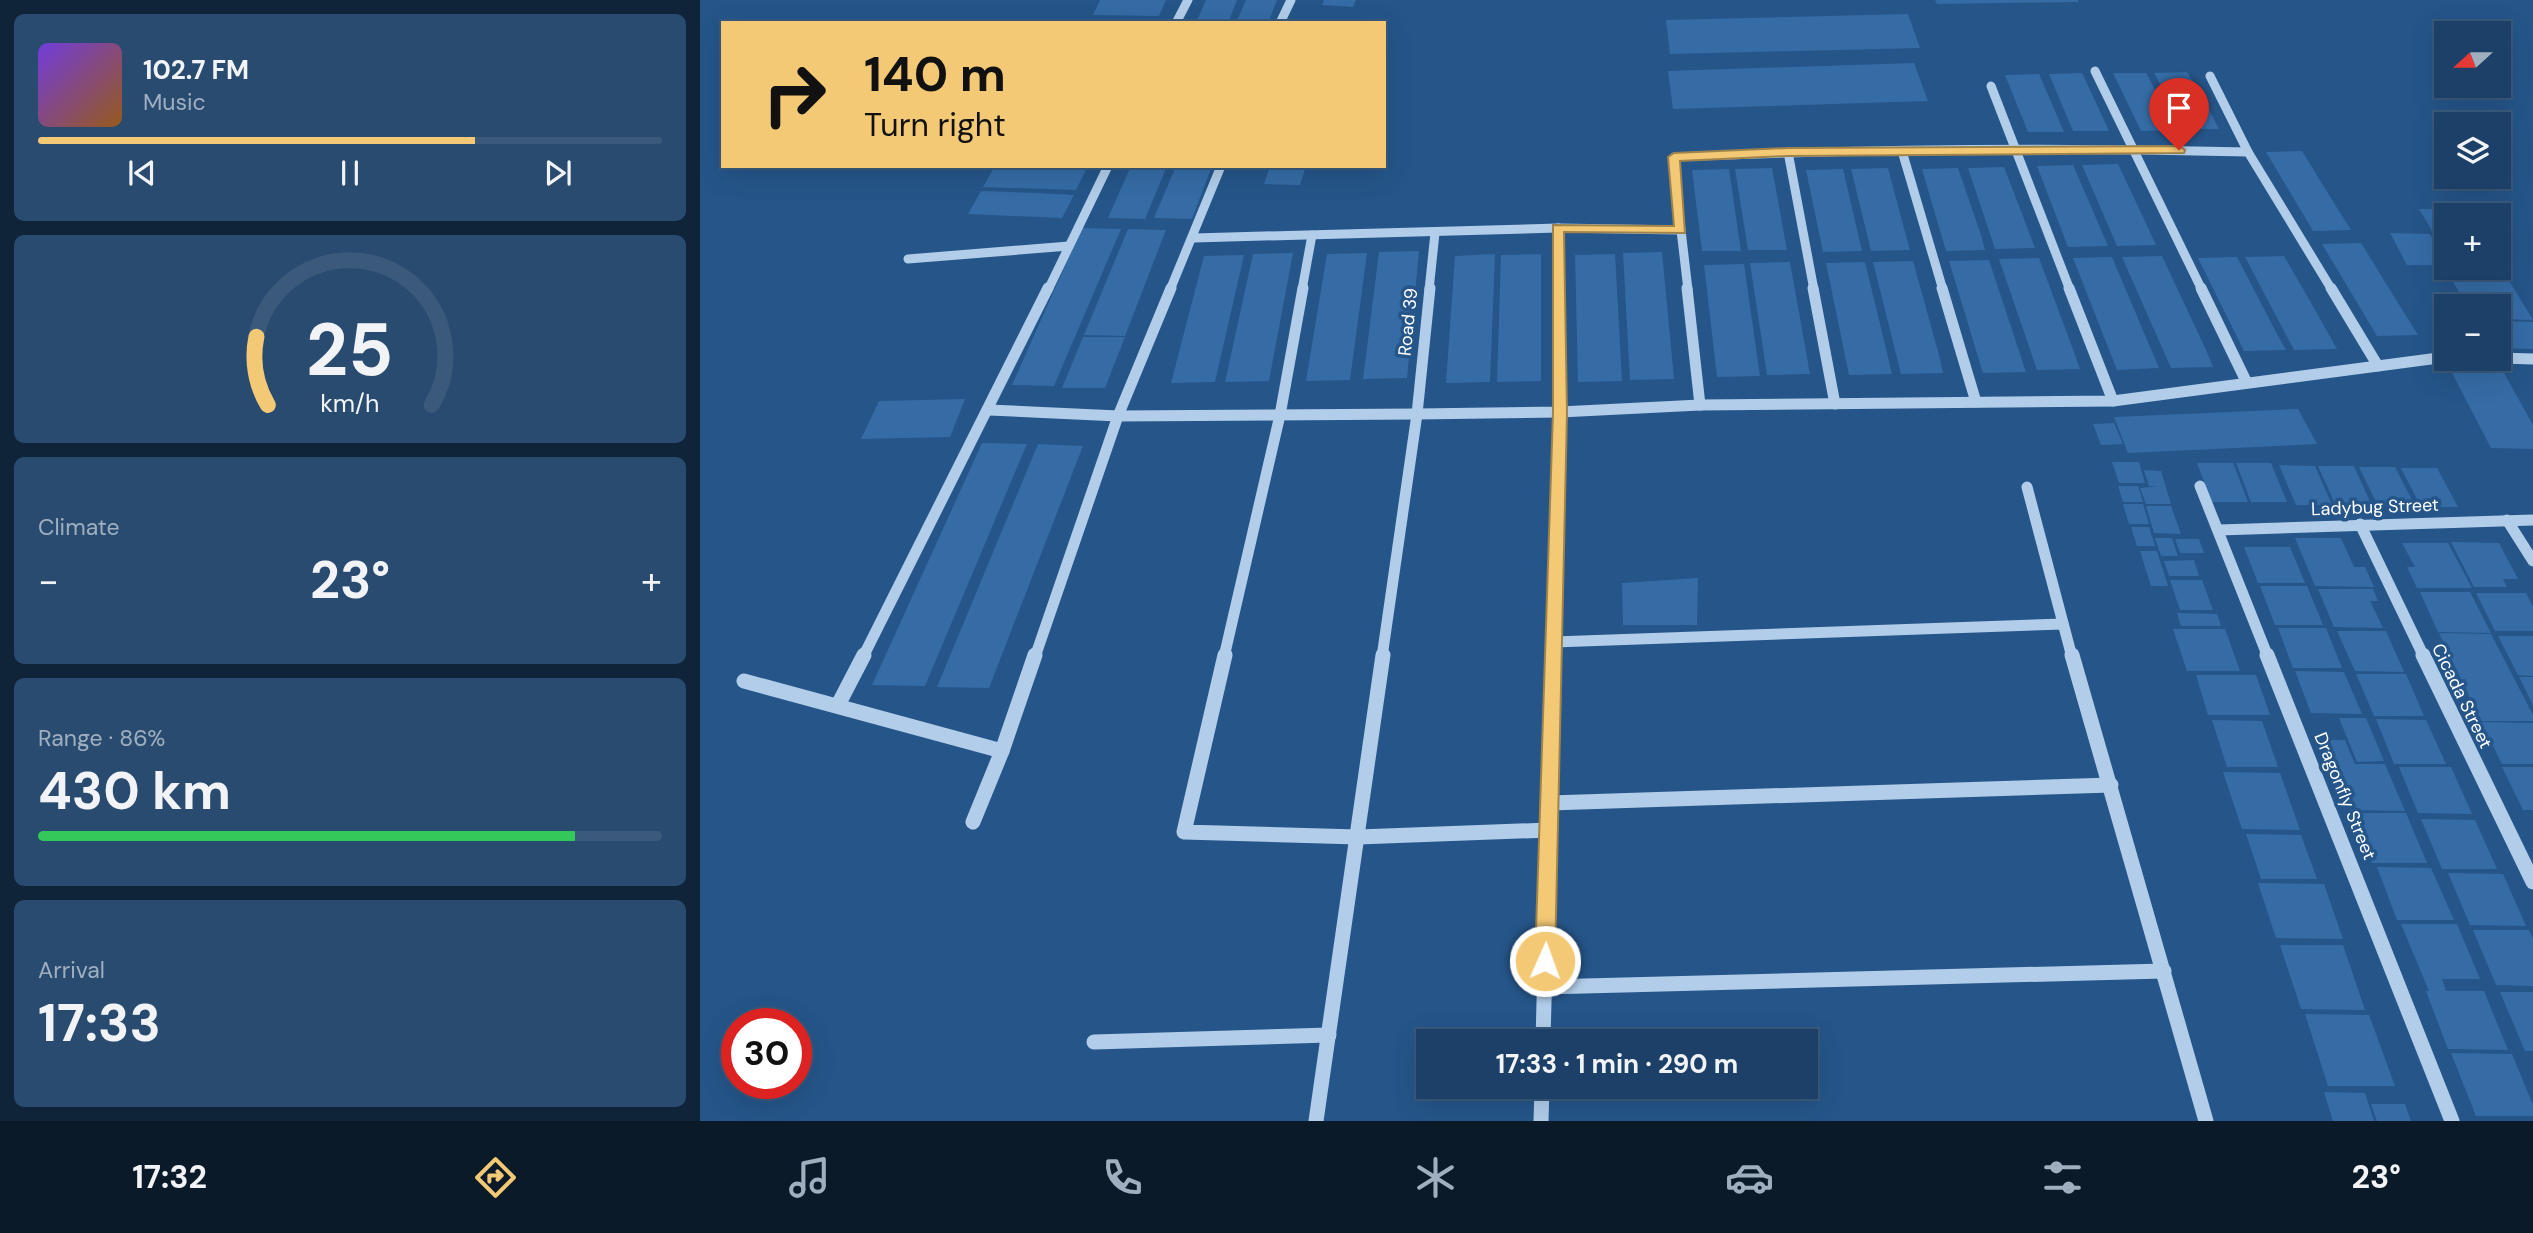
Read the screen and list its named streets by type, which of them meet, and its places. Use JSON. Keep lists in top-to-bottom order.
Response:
{
  "streets": {
    "street": [
      "Road 39",
      "Ladybug Street",
      "Cicada Street",
      "Dragonfly Street"
    ]
  },
  "crossings": [
    ["Ladybug Street", "Cicada Street"],
    ["Ladybug Street", "Dragonfly Street"]
  ],
  "north": "left",
  "page": {
    "map_buttons": ["+", "−"],
    "turn": ["140 m", "Turn right"],
    "song": ["102.7 FM", "Music"],
    "tile": [
      "Climate",
      ["Range · 86%", "430 km"],
      ["Arrival", "17:33"]
    ],
    "heat": ["−", "23°", "+"],
    "limit": "30",
    "trip": "17:33 · 1 min · 290 m",
    "tabs": ["17:32", "23°"],
    "gauge": ["25", "km/h"]
  }
}
